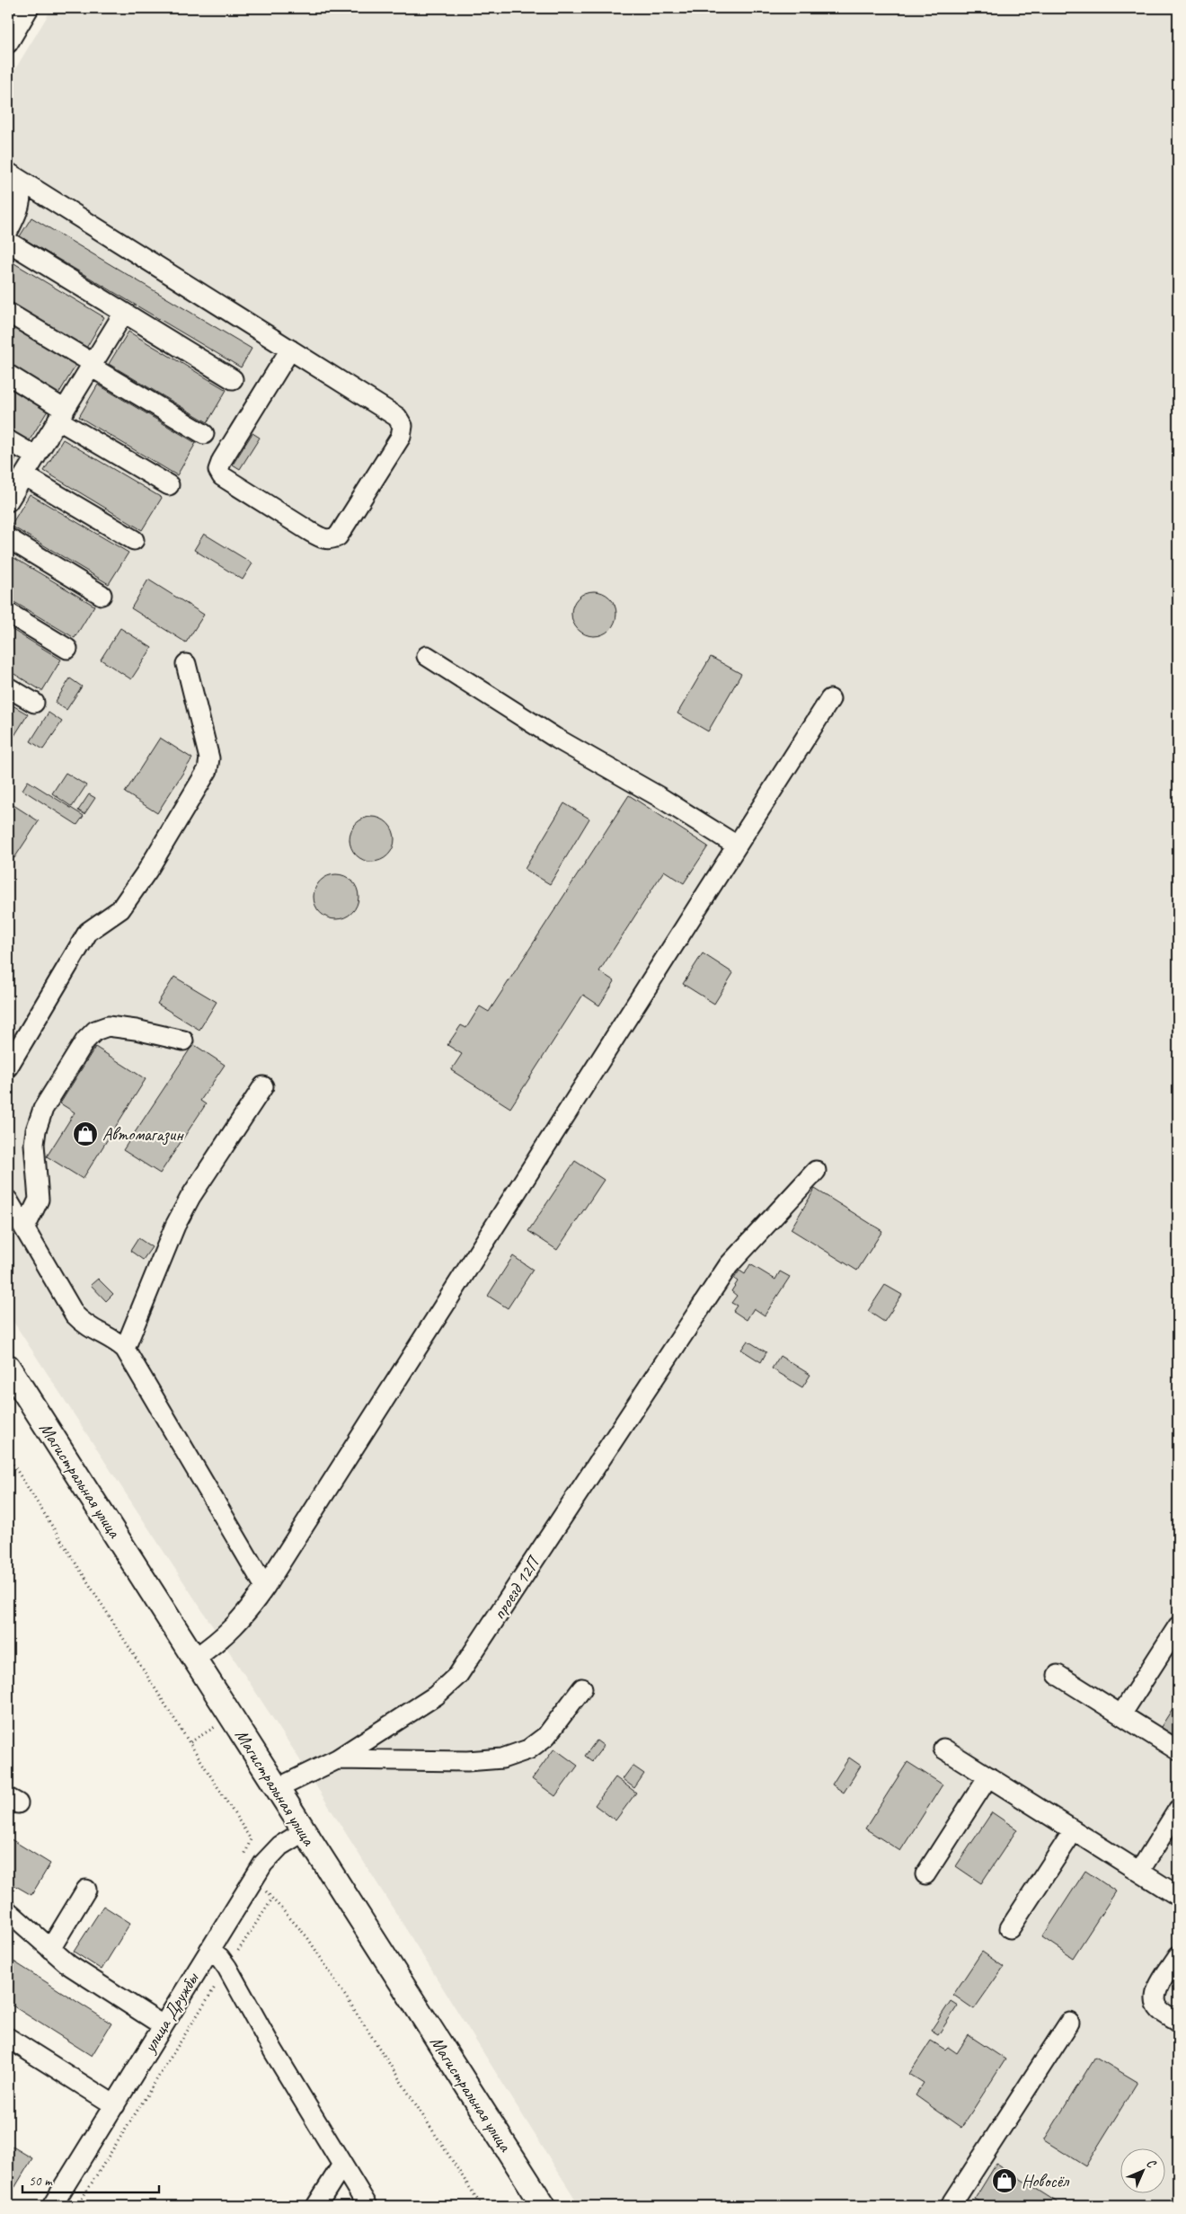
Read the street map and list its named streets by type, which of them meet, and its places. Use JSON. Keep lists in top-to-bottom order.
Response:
{
  "streets": {
    "main road": ["Магистральная улица"],
    "street": ["проезд 12П", "улица Дружбы"]
  },
  "crossings": [
    ["Магистральная улица", "проезд 12П"],
    ["Магистральная улица", "улица Дружбы"]
  ],
  "places": {
    "shop": ["Автомагазин", "Новосёл"]
  },
  "scale_bar": "50 m",
  "north": "top right"
}
